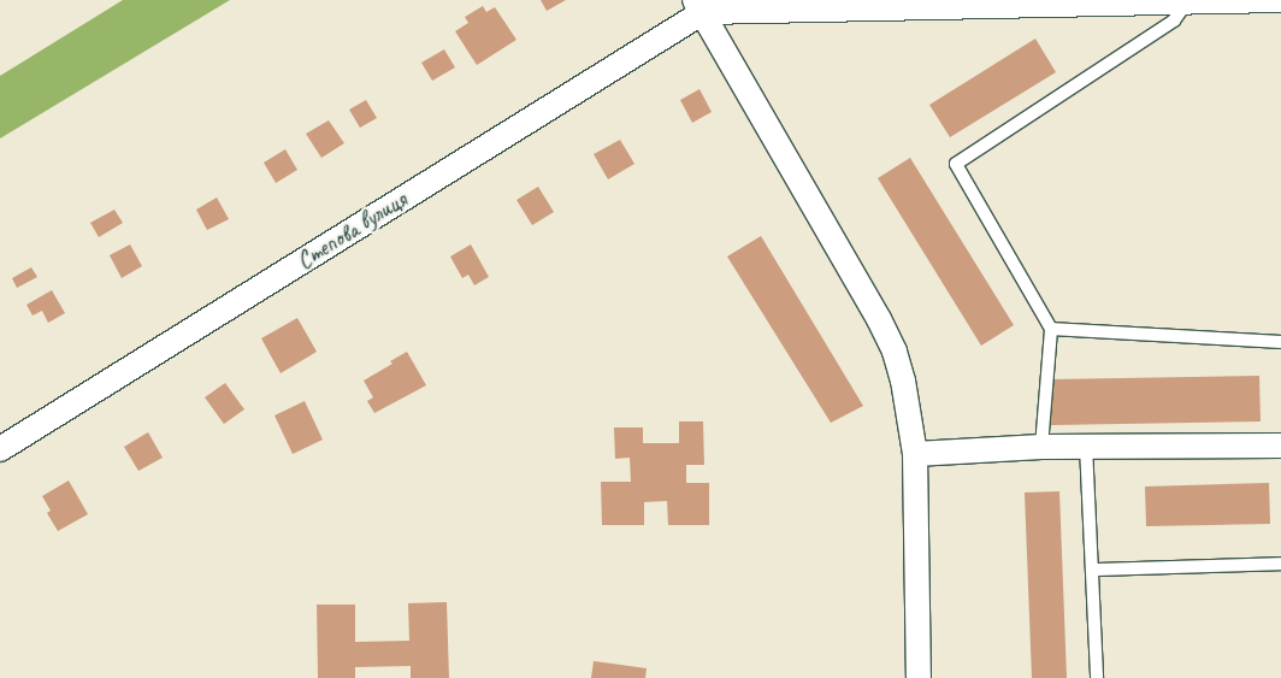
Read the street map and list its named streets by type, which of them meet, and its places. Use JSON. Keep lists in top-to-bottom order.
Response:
{
  "streets": {
    "street": ["Степова вулиця"]
  }
}
